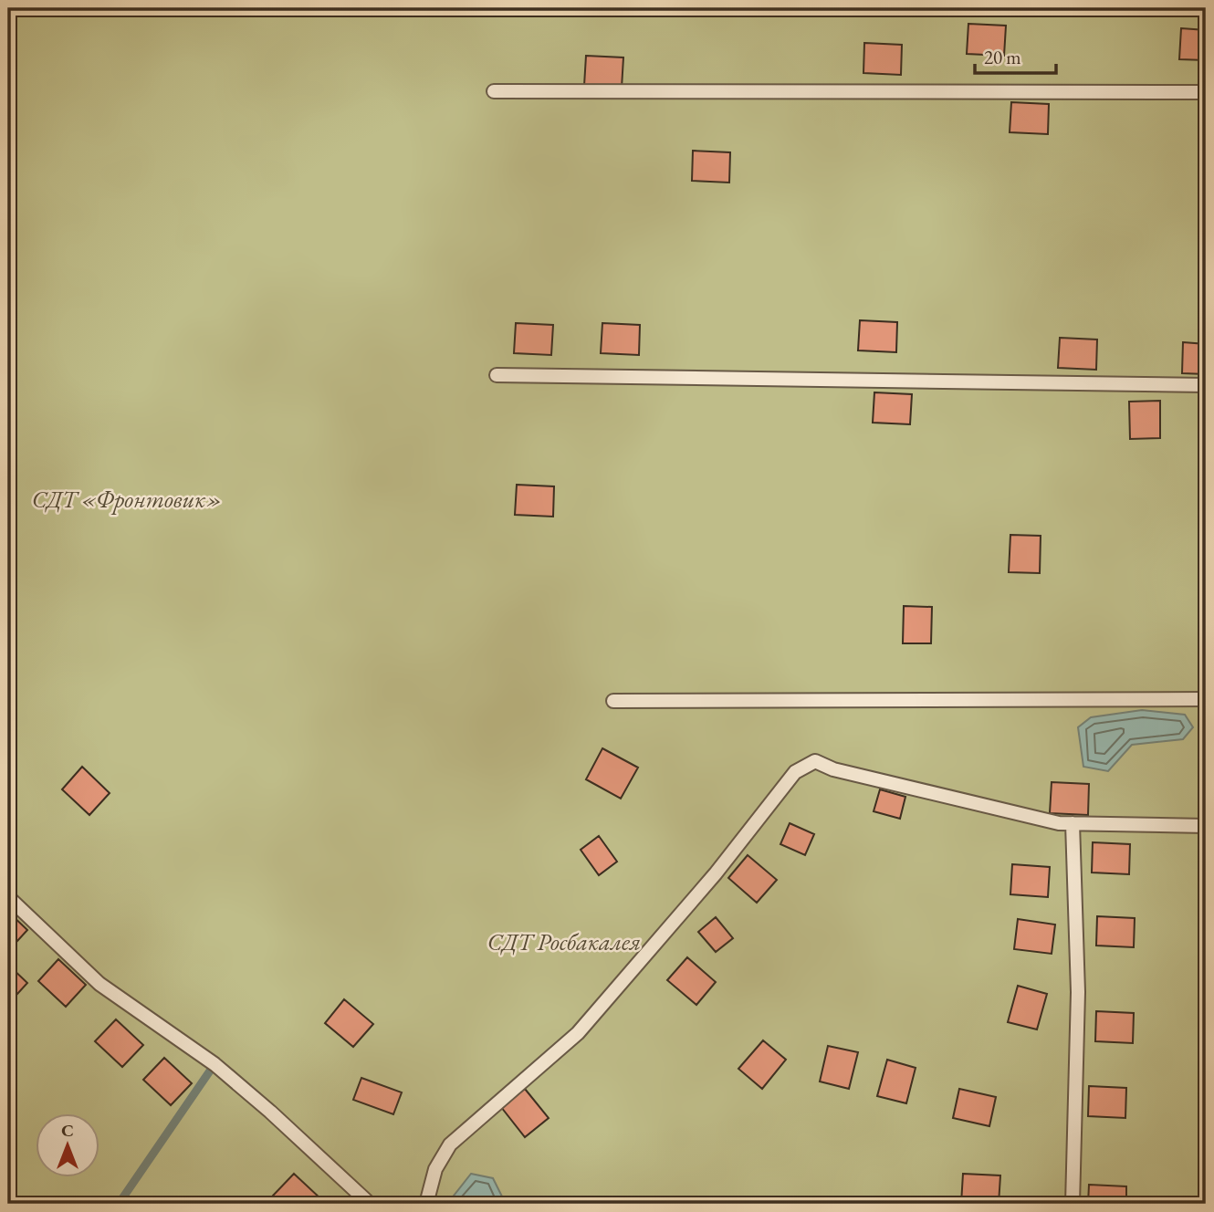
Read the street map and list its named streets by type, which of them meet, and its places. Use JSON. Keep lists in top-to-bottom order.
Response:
{
  "parks": ["СДТ «Фронтовик»", "СДТ Росбакалея"],
  "scale_bar": "20 m",
  "north": "top"
}
